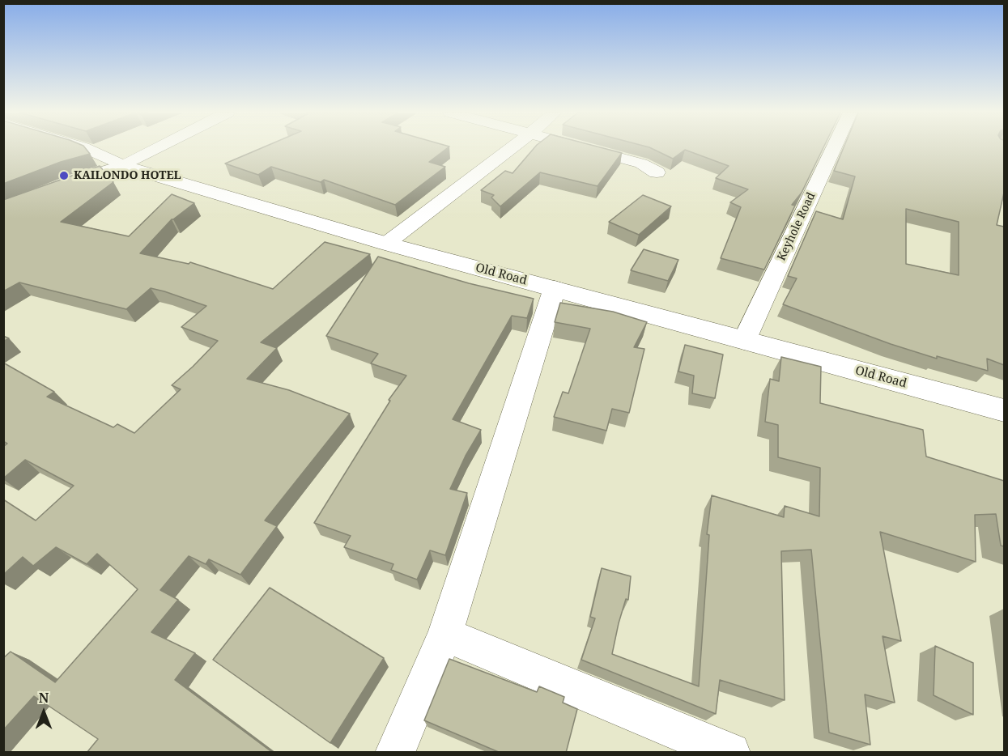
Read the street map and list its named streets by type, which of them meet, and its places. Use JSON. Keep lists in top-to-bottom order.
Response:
{
  "streets": {
    "street": ["Keyhole Road", "Old Road"]
  },
  "crossings": [
    ["Keyhole Road", "Old Road"]
  ],
  "places": ["KAILONDO HOTEL"],
  "north": "top"
}
